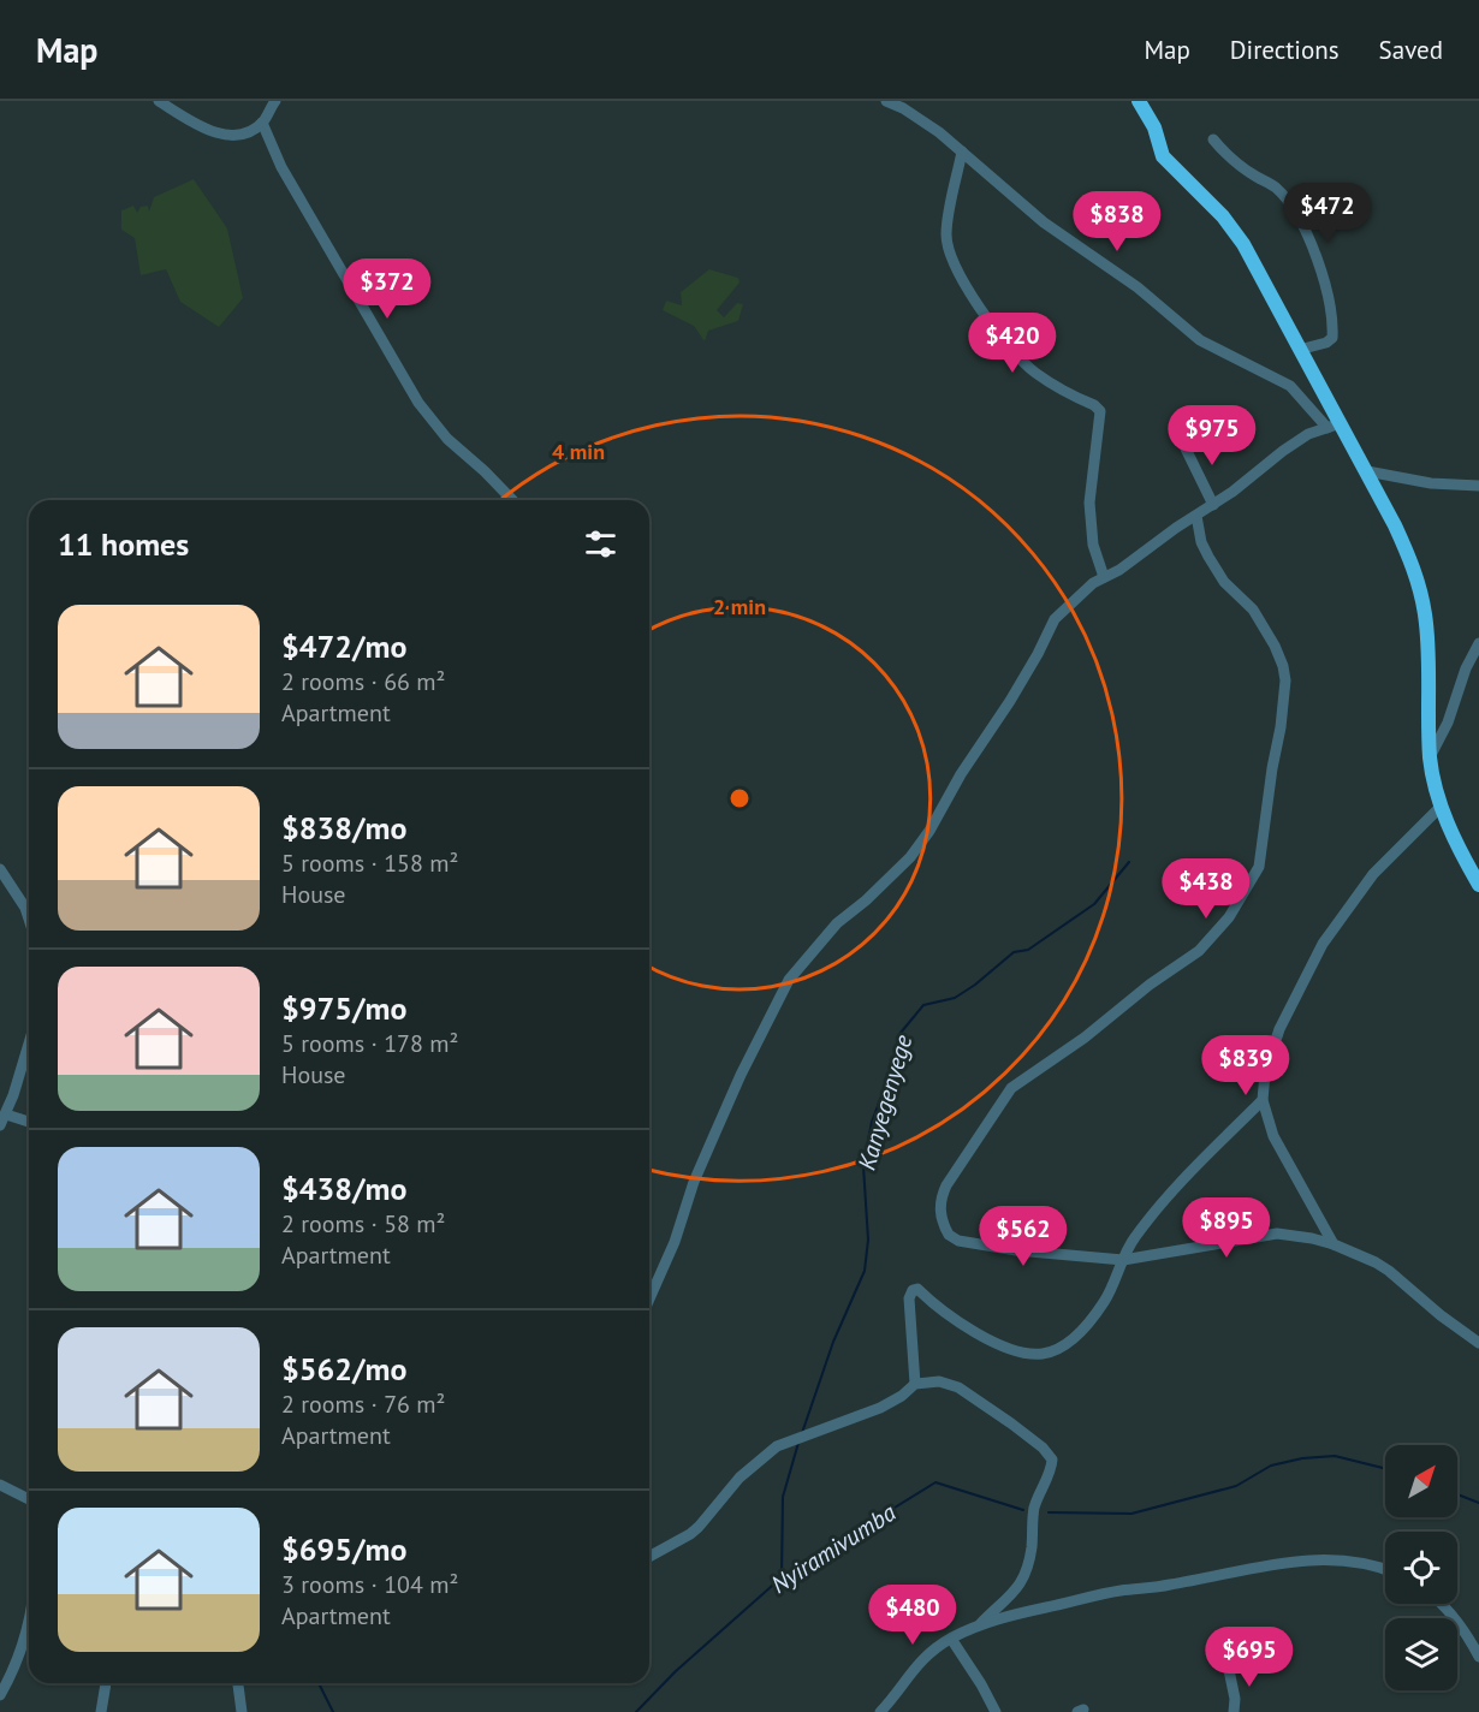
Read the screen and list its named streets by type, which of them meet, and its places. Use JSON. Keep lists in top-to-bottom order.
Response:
{
  "water": ["Kanyegenyege", "Nyiramivumba"],
  "north": "top right",
  "page": {
    "header": "Map",
    "nav": ["Map", "Directions", "Saved"],
    "price": [
      "$472",
      "$838",
      "$372",
      "$420",
      "$975",
      "$438",
      "$839",
      "$895",
      "$562",
      "$480",
      "$695"
    ],
    "heading": "11 homes",
    "list": [
      {
        "name": "$472/mo",
        "note": "2 rooms · 66 m² · Apartment"
      },
      {
        "name": "$838/mo",
        "note": "5 rooms · 158 m² · House"
      },
      {
        "name": "$975/mo",
        "note": "5 rooms · 178 m² · House"
      },
      {
        "name": "$438/mo",
        "note": "2 rooms · 58 m² · Apartment"
      },
      {
        "name": "$562/mo",
        "note": "2 rooms · 76 m² · Apartment"
      },
      {
        "name": "$695/mo",
        "note": "3 rooms · 104 m² · Apartment"
      }
    ]
  },
  "rings": ["4 min", "2 min"]
}
